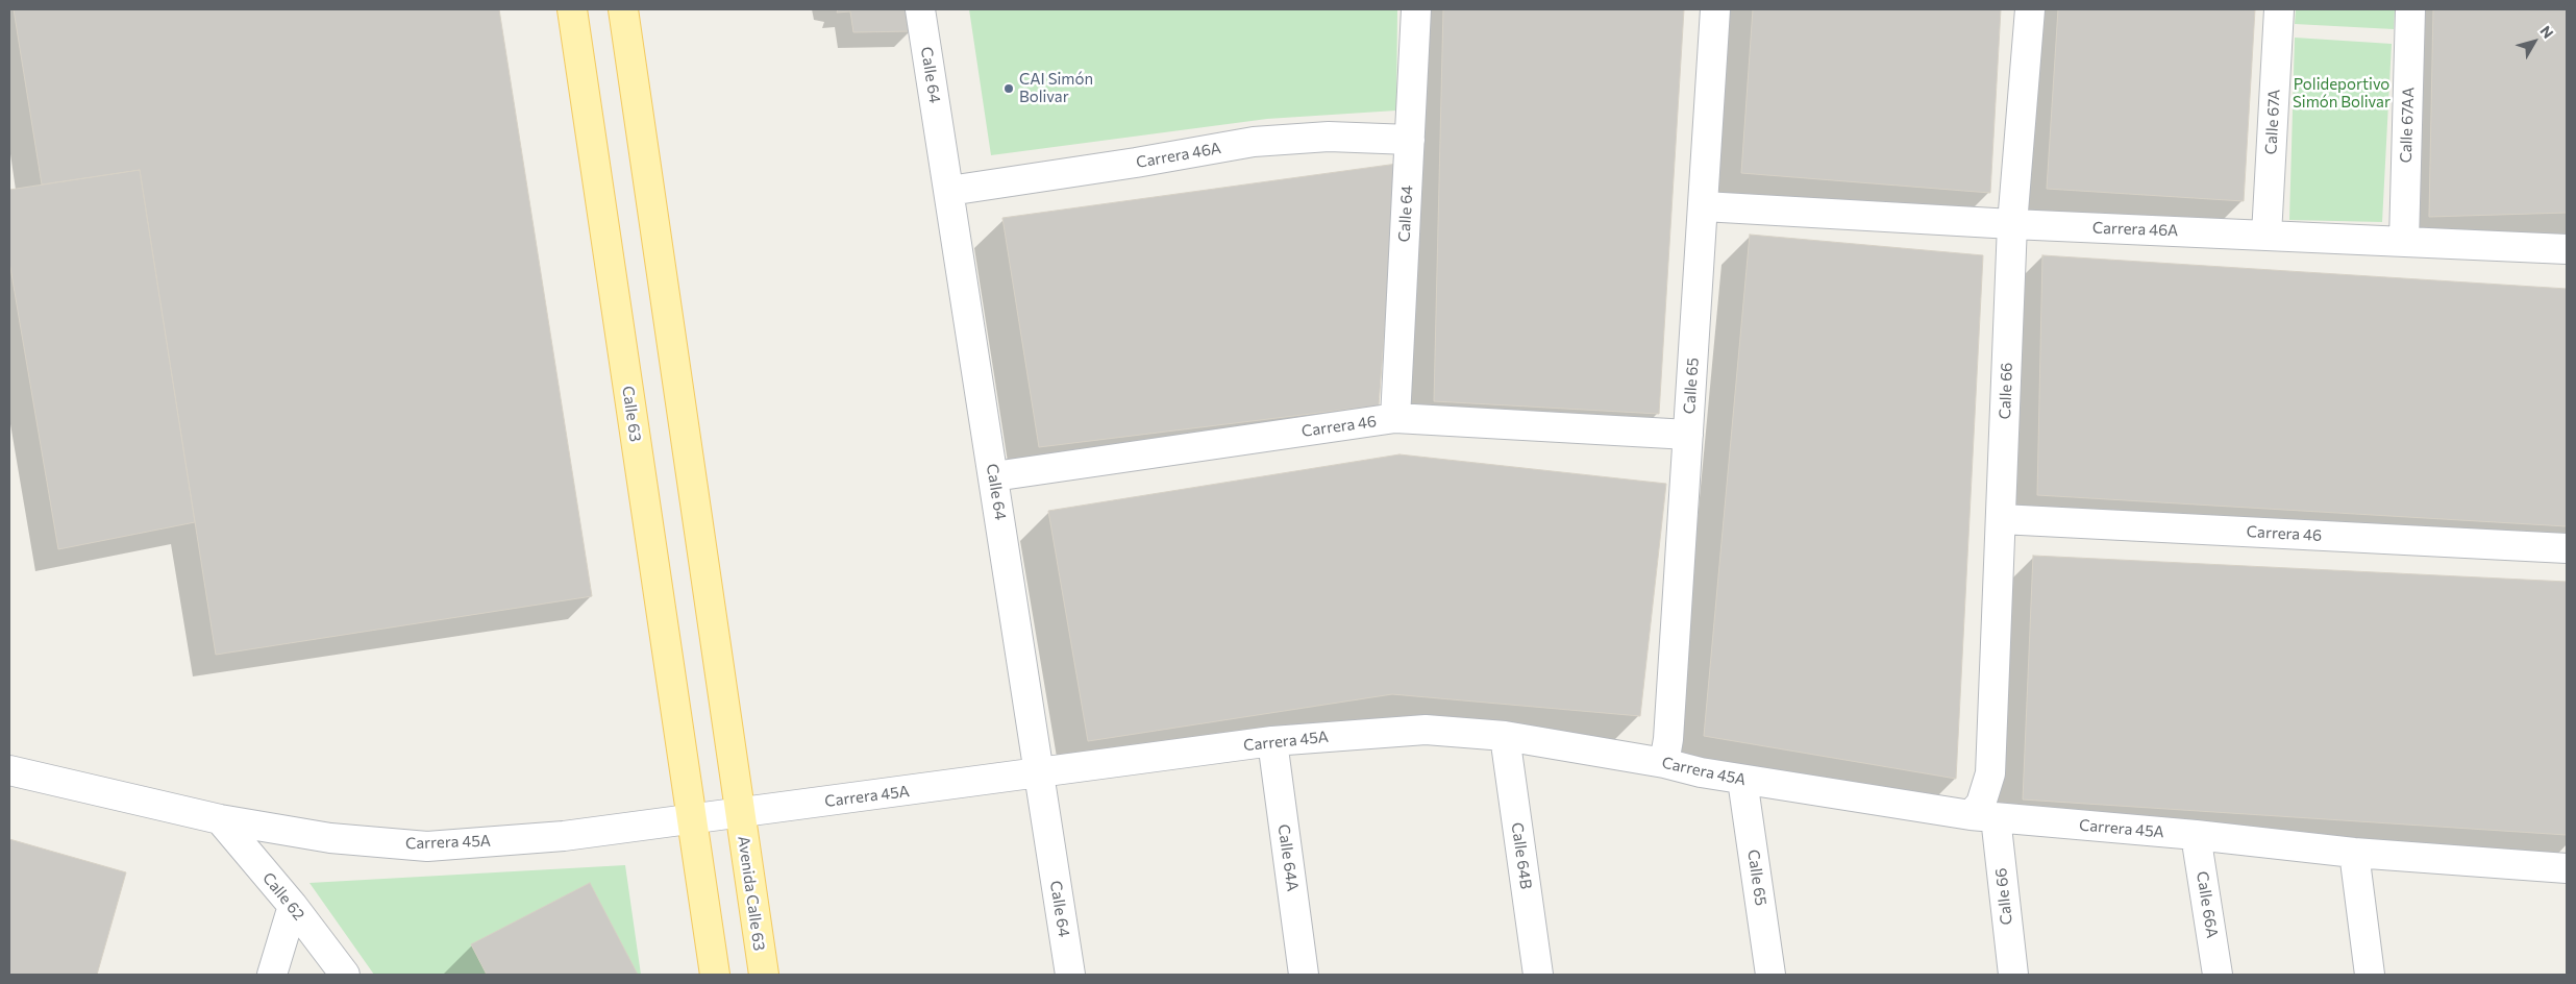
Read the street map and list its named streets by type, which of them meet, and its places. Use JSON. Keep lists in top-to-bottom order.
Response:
{
  "streets": {
    "main road": ["Calle 63", "Avenida Calle 63"],
    "street": [
      "Calle 64",
      "Calle 67A",
      "Calle 67AA",
      "Carrera 46A",
      "Calle 65",
      "Calle 66",
      "Carrera 46",
      "Carrera 45A",
      "Calle 64B",
      "Calle 64A",
      "Calle 62",
      "Calle 66A"
    ]
  },
  "crossings": [
    ["Calle 64", "Carrera 46A"],
    ["Calle 64", "Carrera 46"],
    ["Calle 64", "Carrera 45A"],
    ["Calle 67A", "Carrera 46A"],
    ["Calle 67AA", "Carrera 46A"],
    ["Carrera 46A", "Calle 65"],
    ["Carrera 46A", "Calle 66"],
    ["Calle 65", "Carrera 46"],
    ["Calle 65", "Carrera 45A"],
    ["Calle 66", "Carrera 46"],
    ["Calle 66", "Carrera 45A"],
    ["Calle 63", "Carrera 45A"],
    ["Carrera 45A", "Calle 64B"],
    ["Carrera 45A", "Calle 64A"],
    ["Carrera 45A", "Avenida Calle 63"],
    ["Carrera 45A", "Calle 62"],
    ["Carrera 45A", "Calle 66A"]
  ],
  "parks": ["Polideportivo Simón Bolivar"],
  "places": ["CAI Simón Bolivar"],
  "north": "top right"
}
